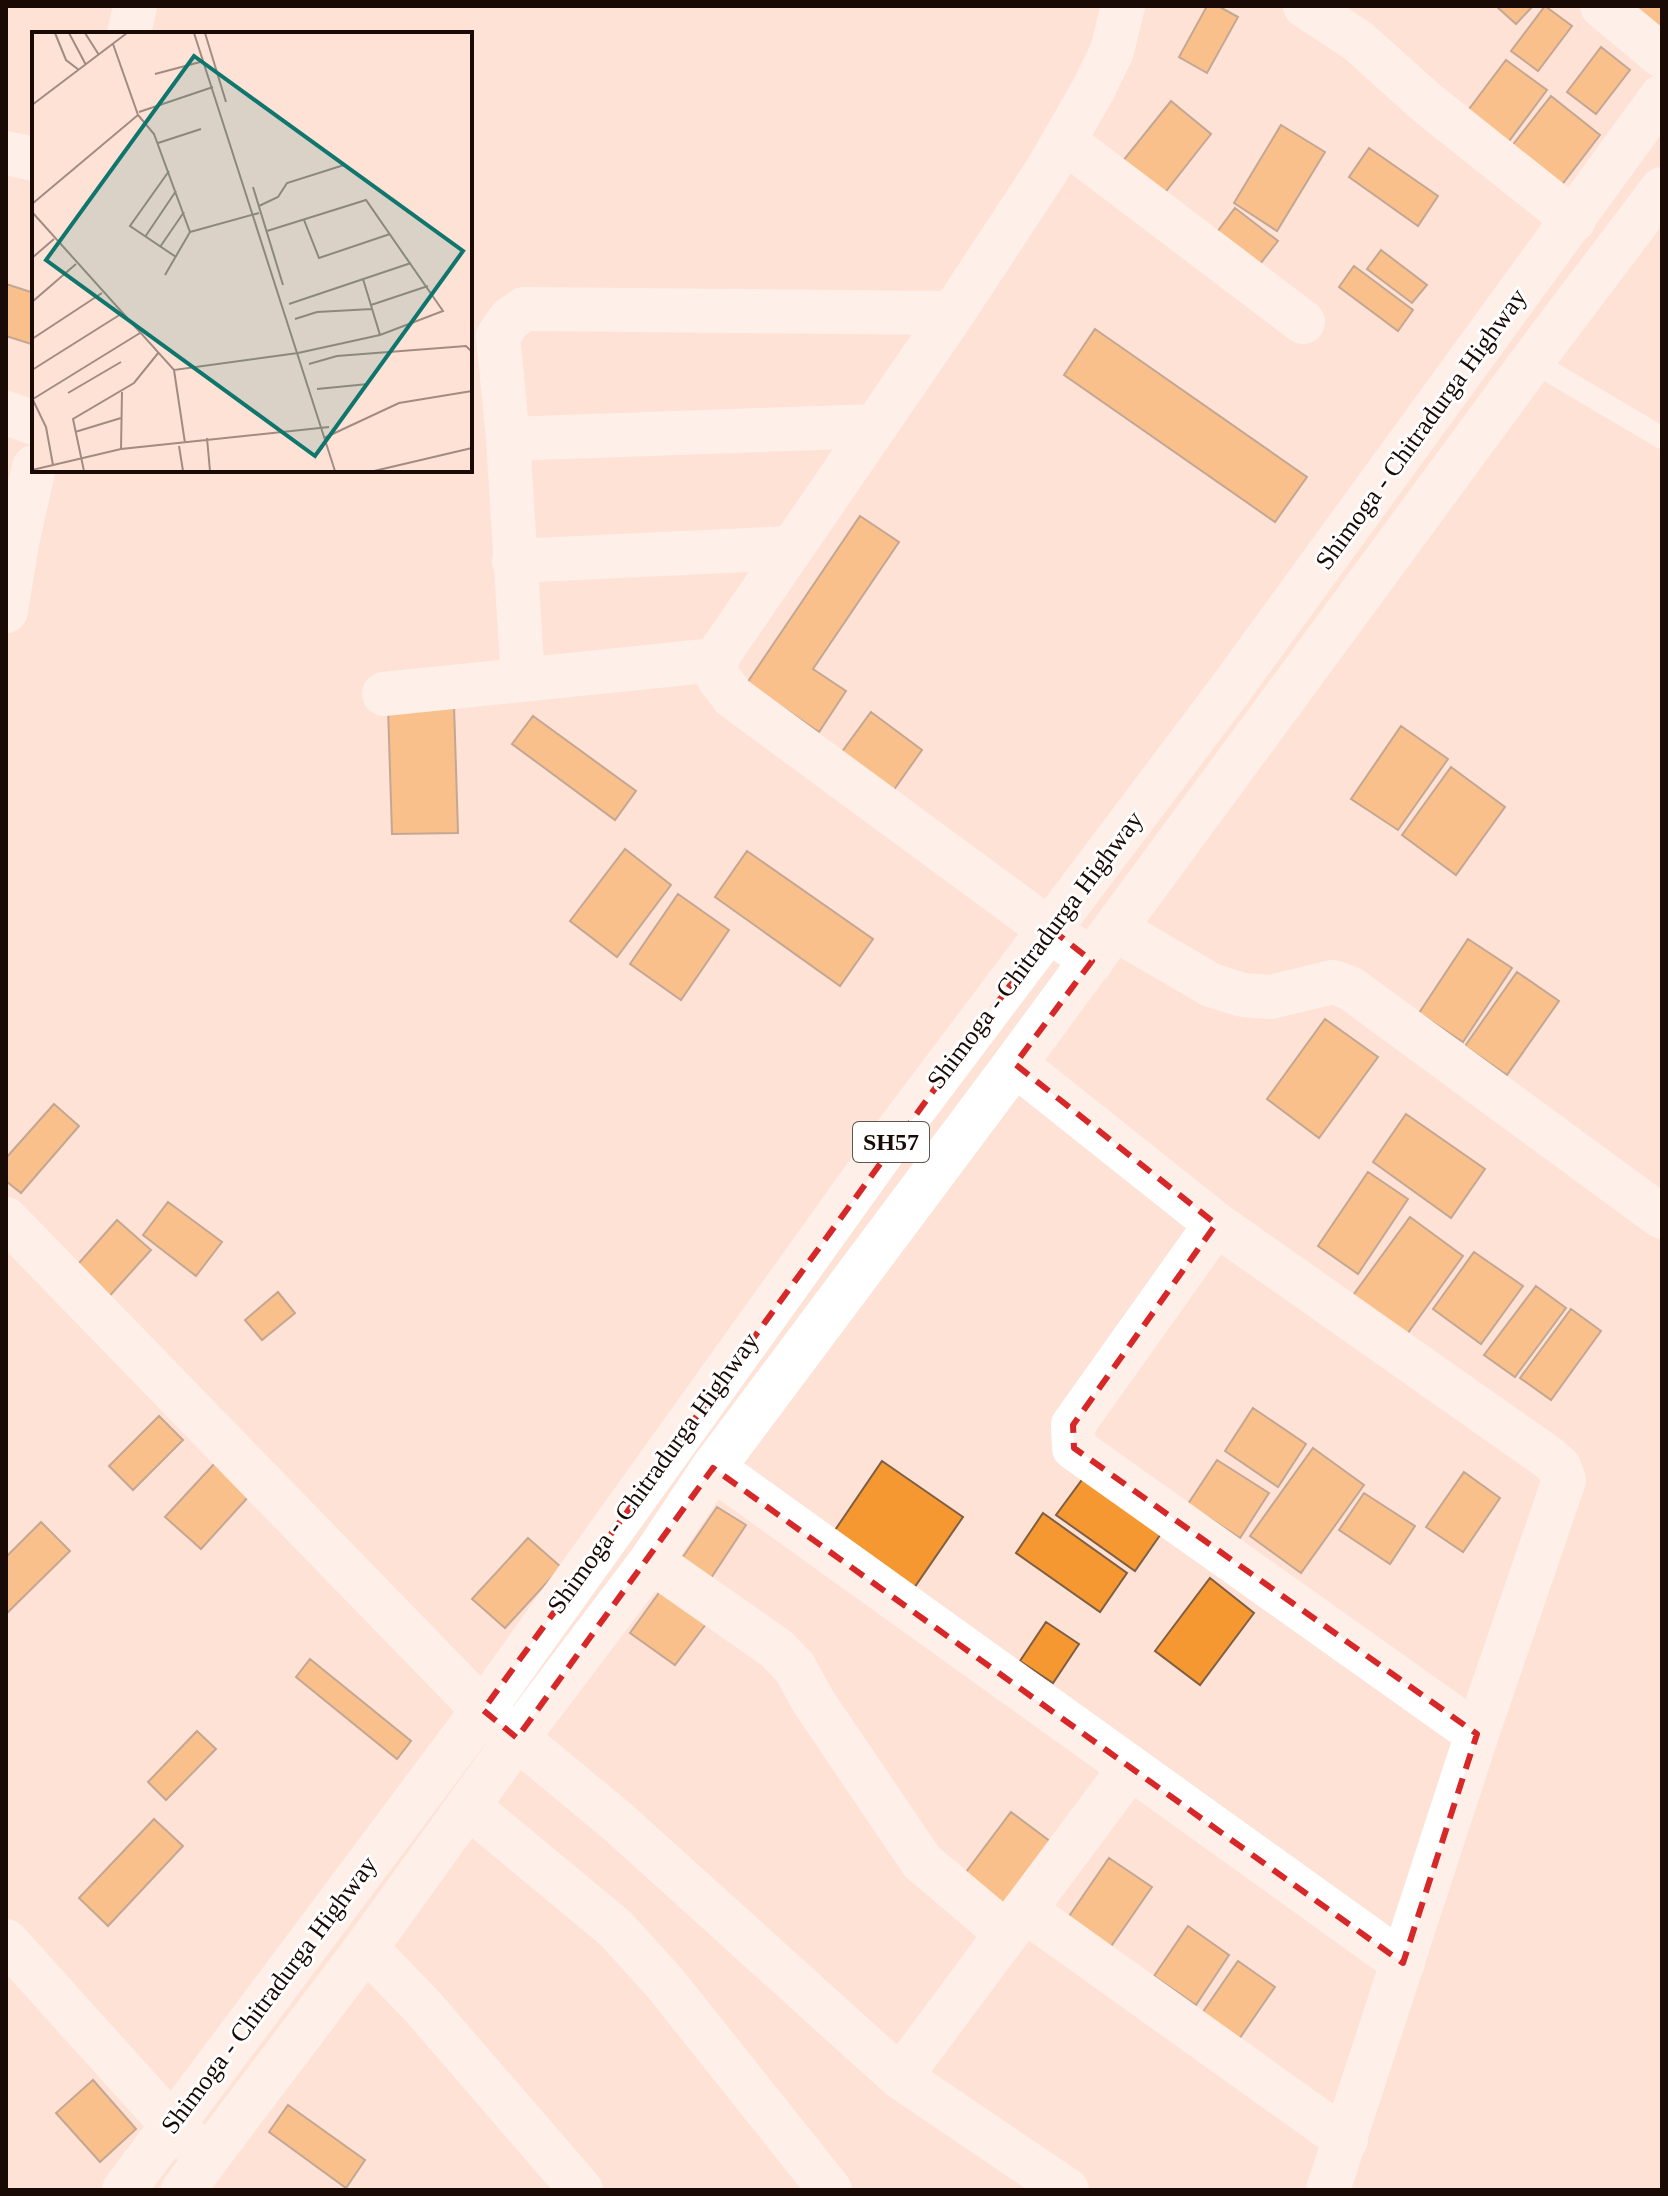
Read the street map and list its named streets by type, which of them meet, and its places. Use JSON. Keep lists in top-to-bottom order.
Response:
{
  "streets": {
    "street": ["Shimoga - Chitradurga Highway", "SH57"]
  }
}
